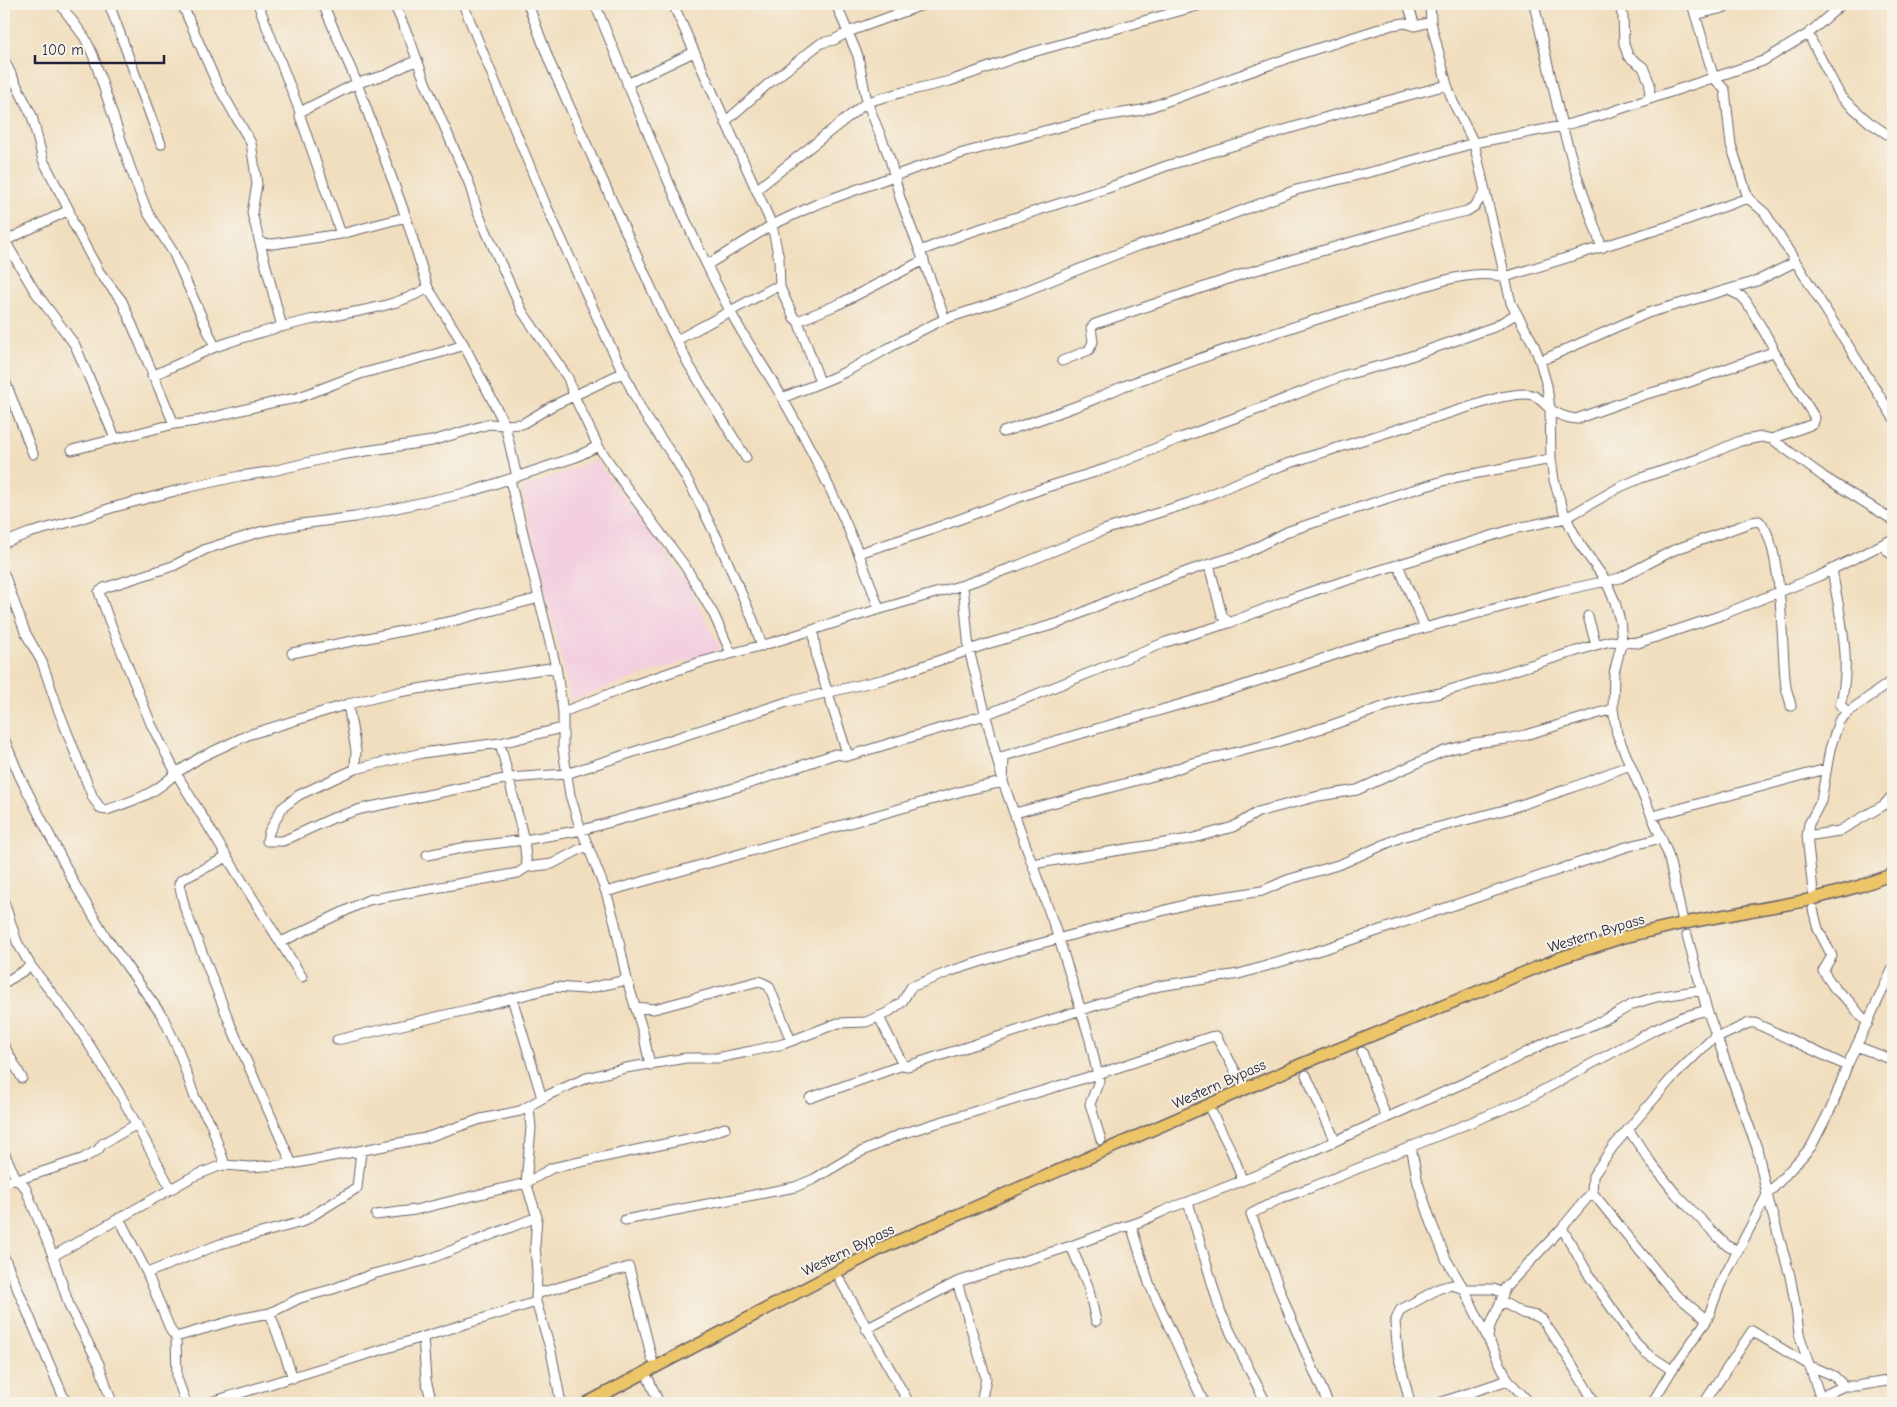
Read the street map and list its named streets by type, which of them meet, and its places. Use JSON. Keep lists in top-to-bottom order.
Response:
{
  "streets": {
    "main road": ["Western Bypass"]
  },
  "scale_bar": "100 m"
}
